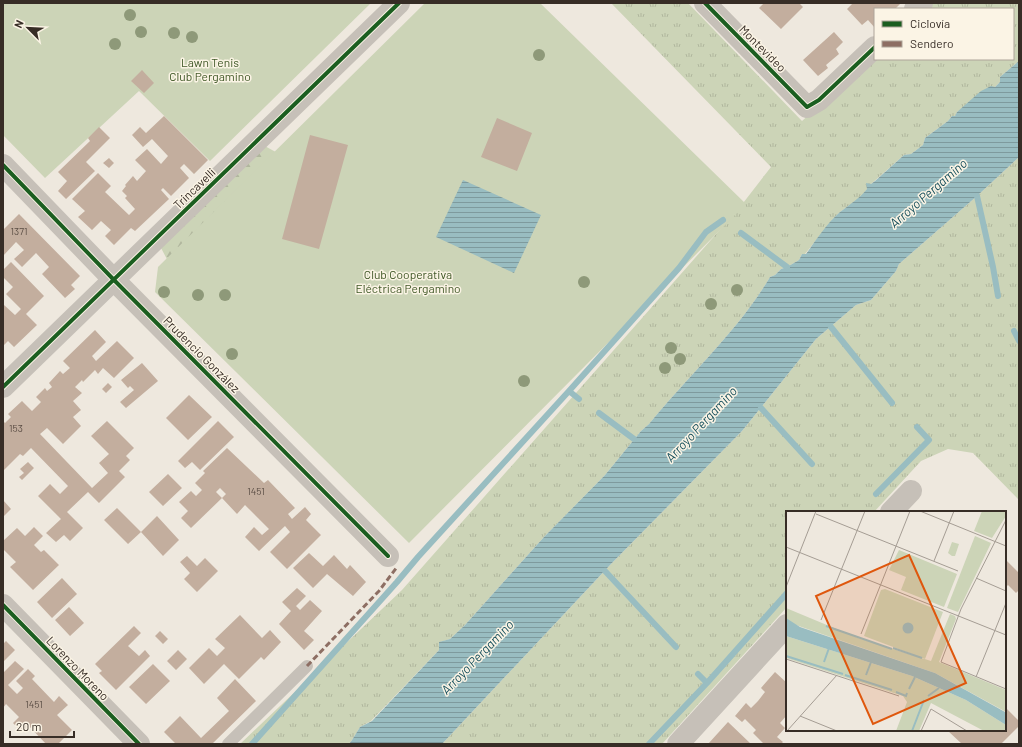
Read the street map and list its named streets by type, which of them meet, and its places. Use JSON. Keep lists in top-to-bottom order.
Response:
{
  "streets": {
    "street": [
      "Montevideo",
      "Trincavelli",
      "Prudencio González",
      "Lorenzo Moreno"
    ]
  },
  "crossings": [
    ["Trincavelli", "Prudencio González"]
  ],
  "water": ["Arroyo Pergamino"],
  "parks": ["Lawn Tenis Club Pergamino", "Club Cooperativa Eléctrica Pergamino"],
  "house_numbers": [
    "1371",
    "153",
    "1451",
    "1451"
  ],
  "legend": ["Ciclovía", "Sendero"],
  "scale_bar": "20 m",
  "north": "top left"
}
